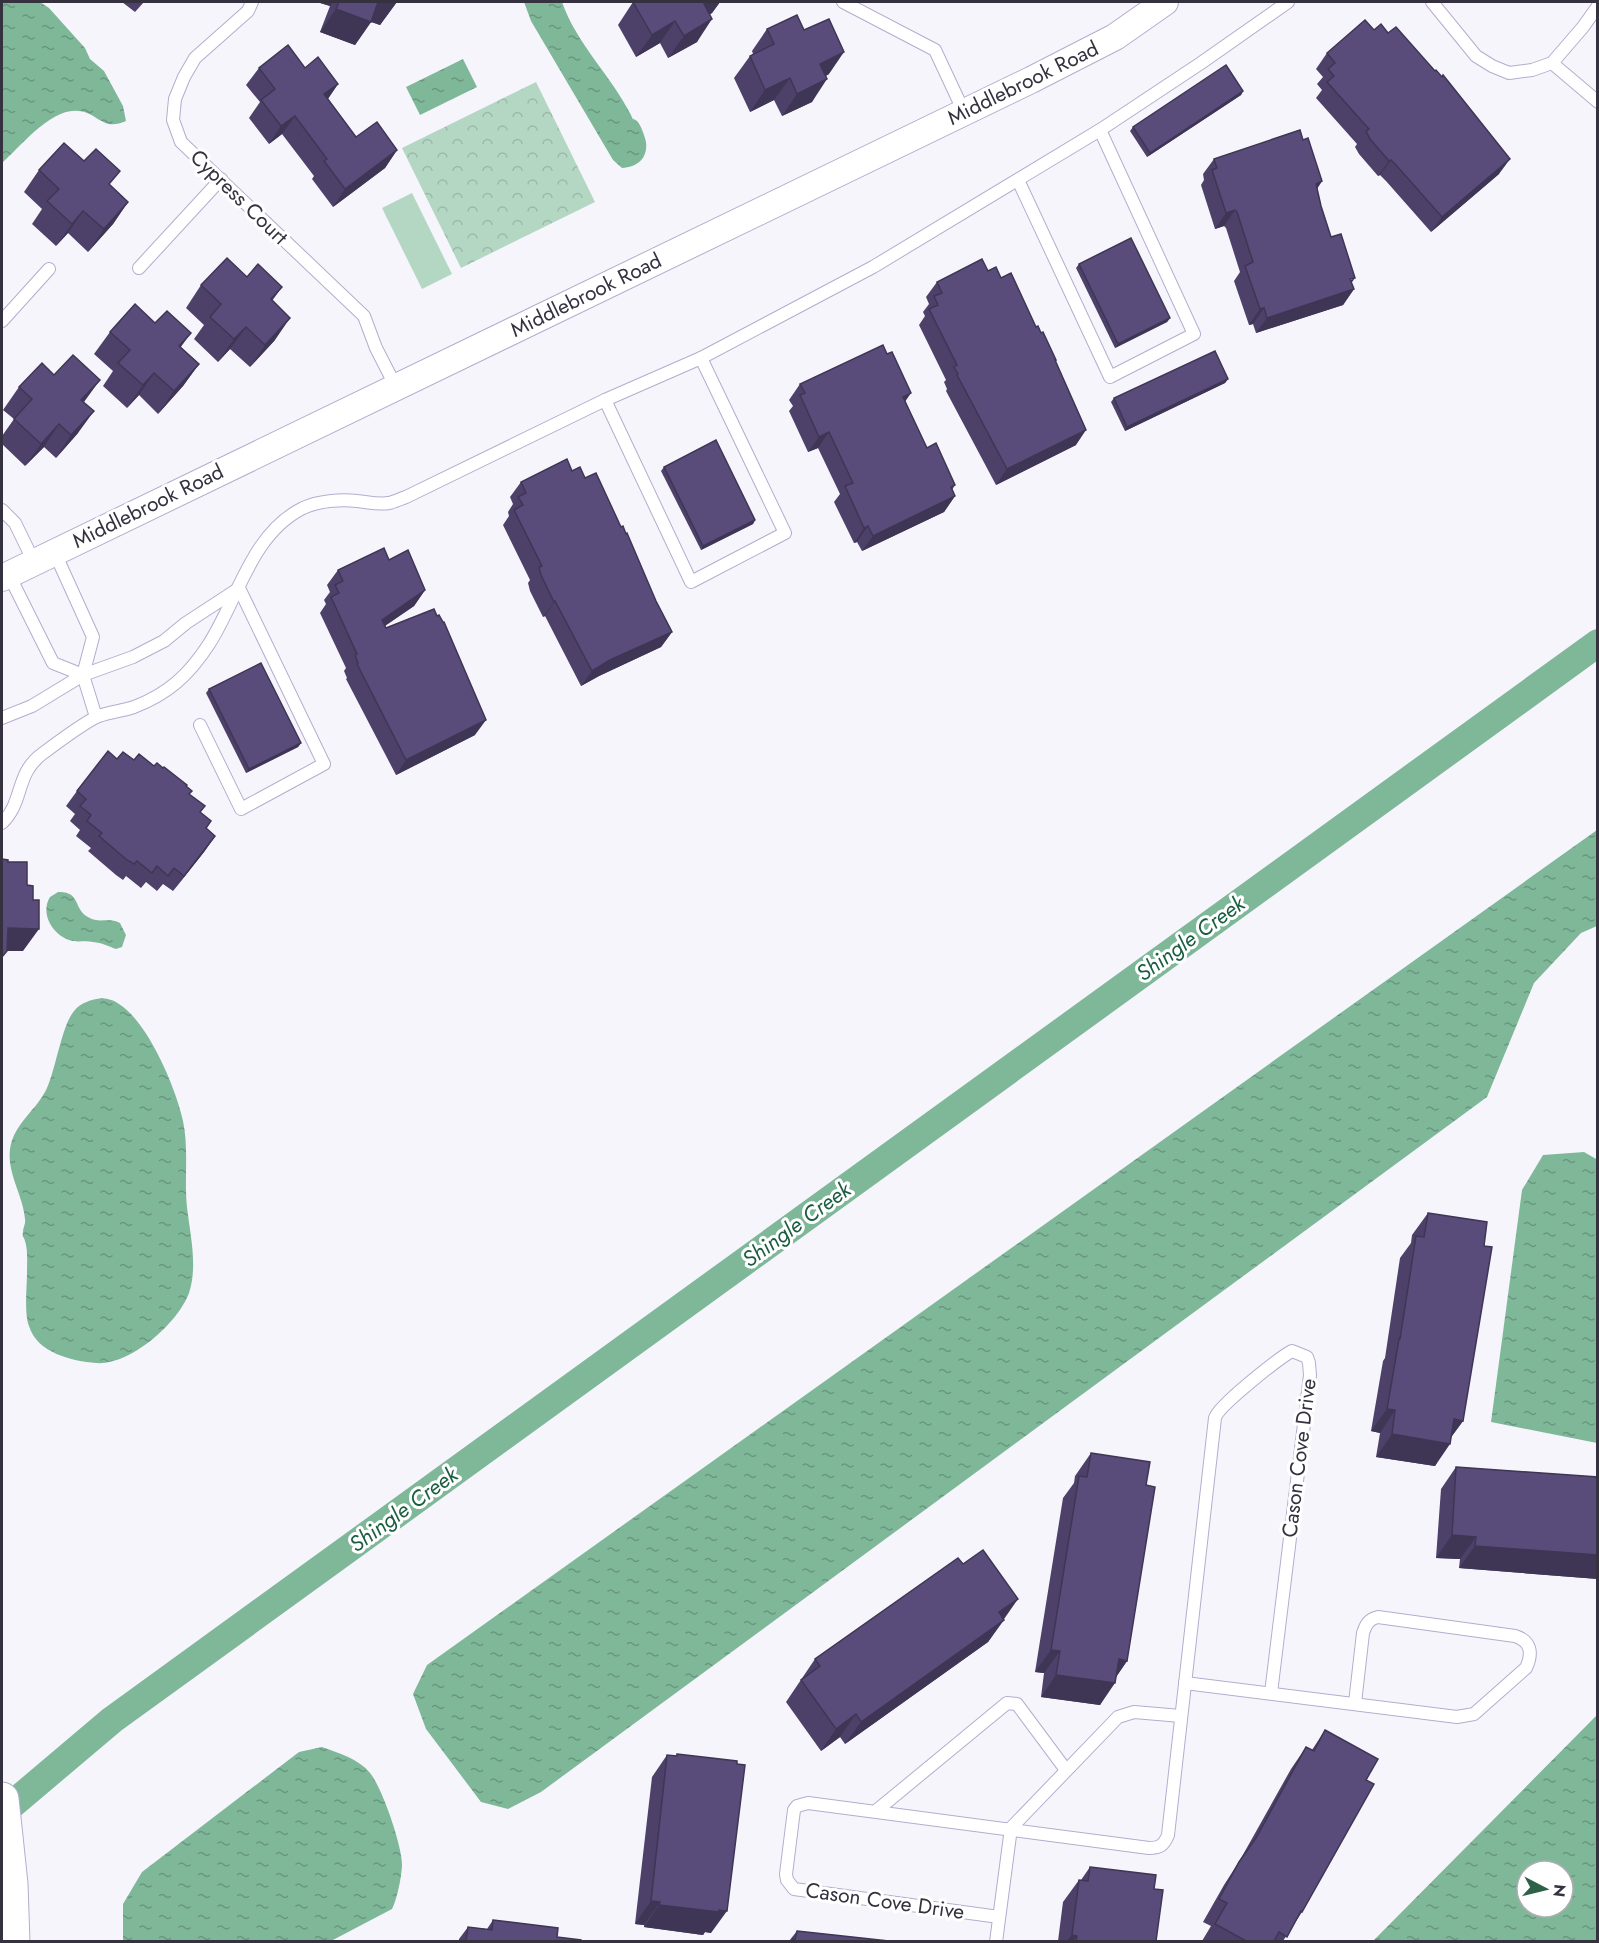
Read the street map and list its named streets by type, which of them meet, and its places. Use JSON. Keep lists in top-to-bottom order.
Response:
{
  "streets": {
    "street": ["Middlebrook Road"],
    "lane": ["Cypress Court", "Cason Cove Drive"]
  },
  "crossings": [
    ["Middlebrook Road", "Cypress Court"]
  ],
  "water": ["Shingle Creek"],
  "north": "right"
}
